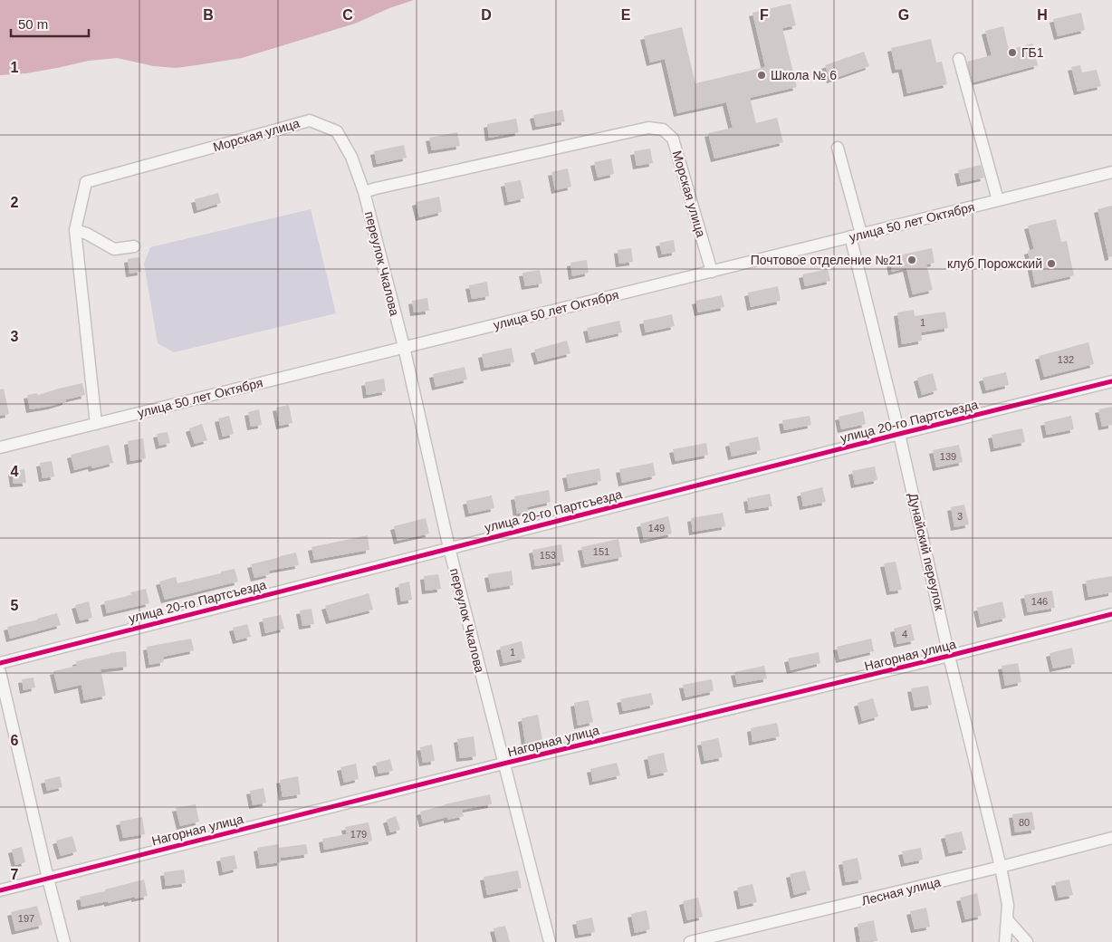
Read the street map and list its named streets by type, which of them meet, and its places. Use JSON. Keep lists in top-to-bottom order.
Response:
{
  "streets": {
    "street": [
      "Морская улица",
      "улица 50 лет Октября",
      "переулок Чкалова",
      "улица 20-го Партсъезда",
      "Дунайский переулок",
      "Нагорная улица",
      "Лесная улица"
    ]
  },
  "crossings": [
    ["Морская улица", "улица 50 лет Октября"],
    ["Морская улица", "переулок Чкалова"],
    ["улица 50 лет Октября", "переулок Чкалова"],
    ["улица 50 лет Октября", "Дунайский переулок"],
    ["переулок Чкалова", "улица 20-го Партсъезда"],
    ["переулок Чкалова", "Нагорная улица"],
    ["улица 20-го Партсъезда", "Дунайский переулок"],
    ["Дунайский переулок", "Нагорная улица"],
    ["Дунайский переулок", "Лесная улица"]
  ],
  "places": [
    "ГБ1",
    "Школа № 6",
    "Почтовое отделение №21",
    "клуб Порожский"
  ],
  "house_numbers": [
    "1",
    "132",
    "139",
    "3",
    "149",
    "151",
    "153",
    "146",
    "4",
    "1",
    "80",
    "179",
    "197"
  ],
  "scale_bar": "50 m",
  "grid": {
    "columns": [
      "B",
      "C",
      "D",
      "E",
      "F",
      "G",
      "H"
    ],
    "rows": [
      "1",
      "2",
      "3",
      "4",
      "5",
      "6",
      "7"
    ]
  }
}
